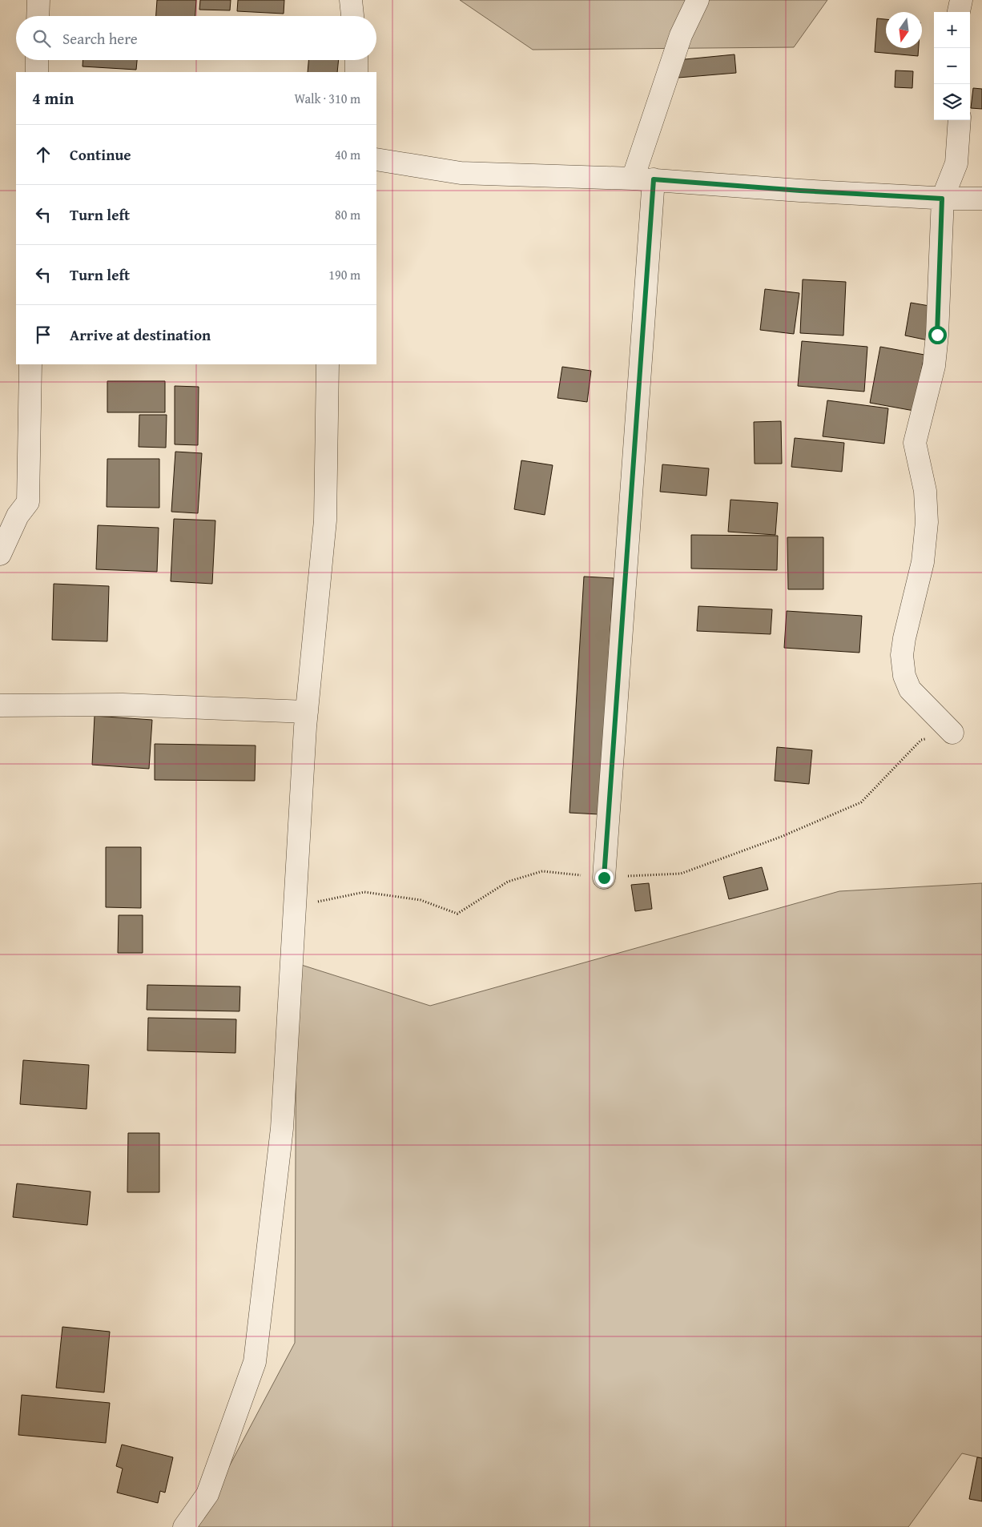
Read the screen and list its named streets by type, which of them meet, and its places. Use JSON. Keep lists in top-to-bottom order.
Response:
{
  "north": "bottom",
  "page": {
    "map_buttons": ["+", "−"],
    "search": "Search here",
    "heading": ["4 min", "Walk · 310 m"],
    "list": [
      ["Continue", "40 m"],
      ["Turn left", "80 m"],
      ["Turn left", "190 m"],
      "Arrive at destination"
    ]
  }
}
